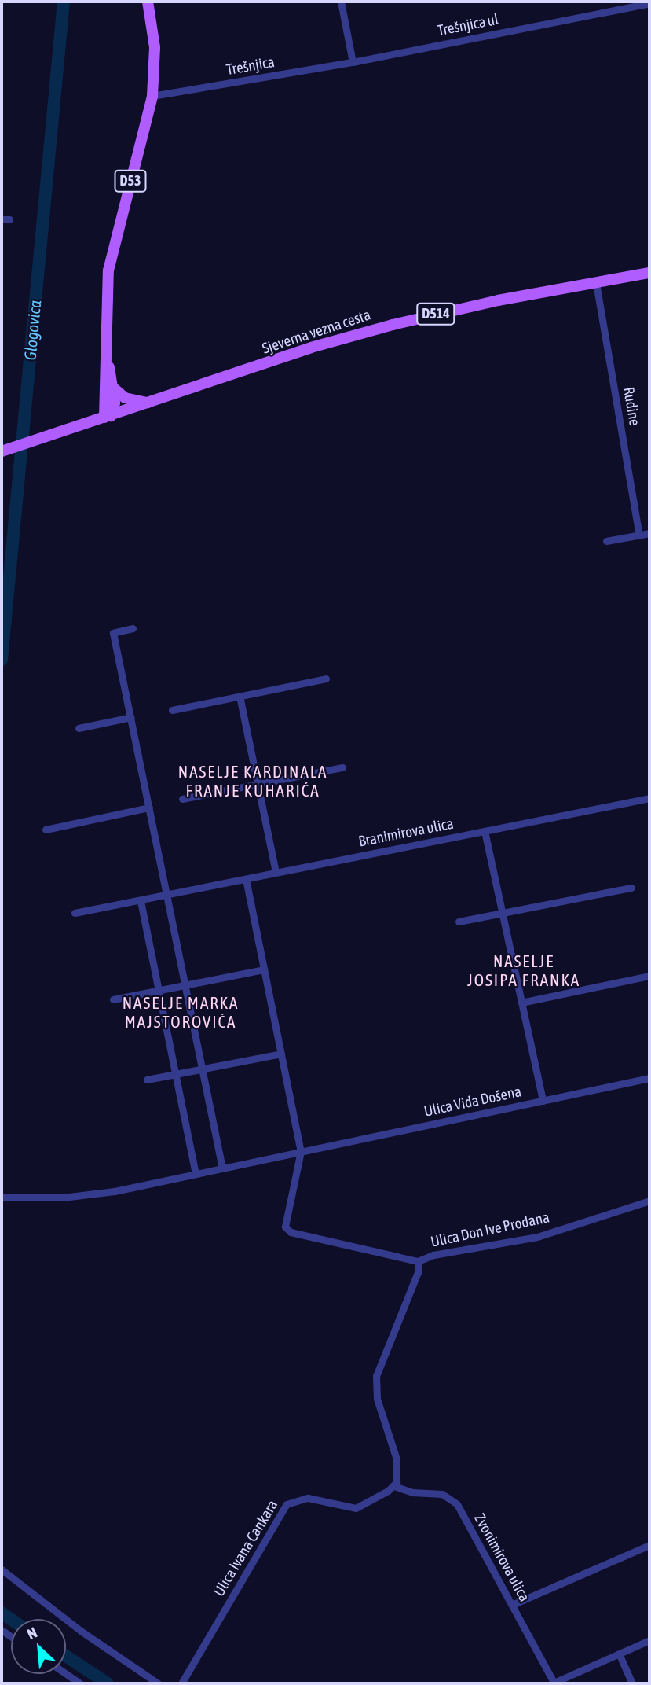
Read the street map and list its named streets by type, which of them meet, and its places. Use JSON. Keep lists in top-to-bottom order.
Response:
{
  "streets": {
    "main road": ["D53", "D514", "Sjeverna vezna cesta"],
    "street": [
      "Trešnjica ul",
      "Trešnjica",
      "Rudine",
      "Branimirova ulica",
      "Ulica Vida Došena",
      "Ulica Don Ive Prodana",
      "Ulica Ivana Cankara",
      "Zvonimirova ulica"
    ]
  },
  "crossings": [
    ["Trešnjica ul", "Trešnjica"],
    ["Trešnjica", "D53"],
    ["D53", "Sjeverna vezna cesta"],
    ["Sjeverna vezna cesta", "Rudine"],
    ["Ulica Vida Došena", "Ulica Don Ive Prodana"],
    ["Ulica Ivana Cankara", "Zvonimirova ulica"]
  ],
  "districts": ["NASELJE KARDINALA FRANJE KUHARIĆA", "NASELJE JOSIPA FRANKA", "NASELJE MARKA MAJSTOROVIĆA"],
  "water": ["Glogovica"],
  "north": "top left"
}
